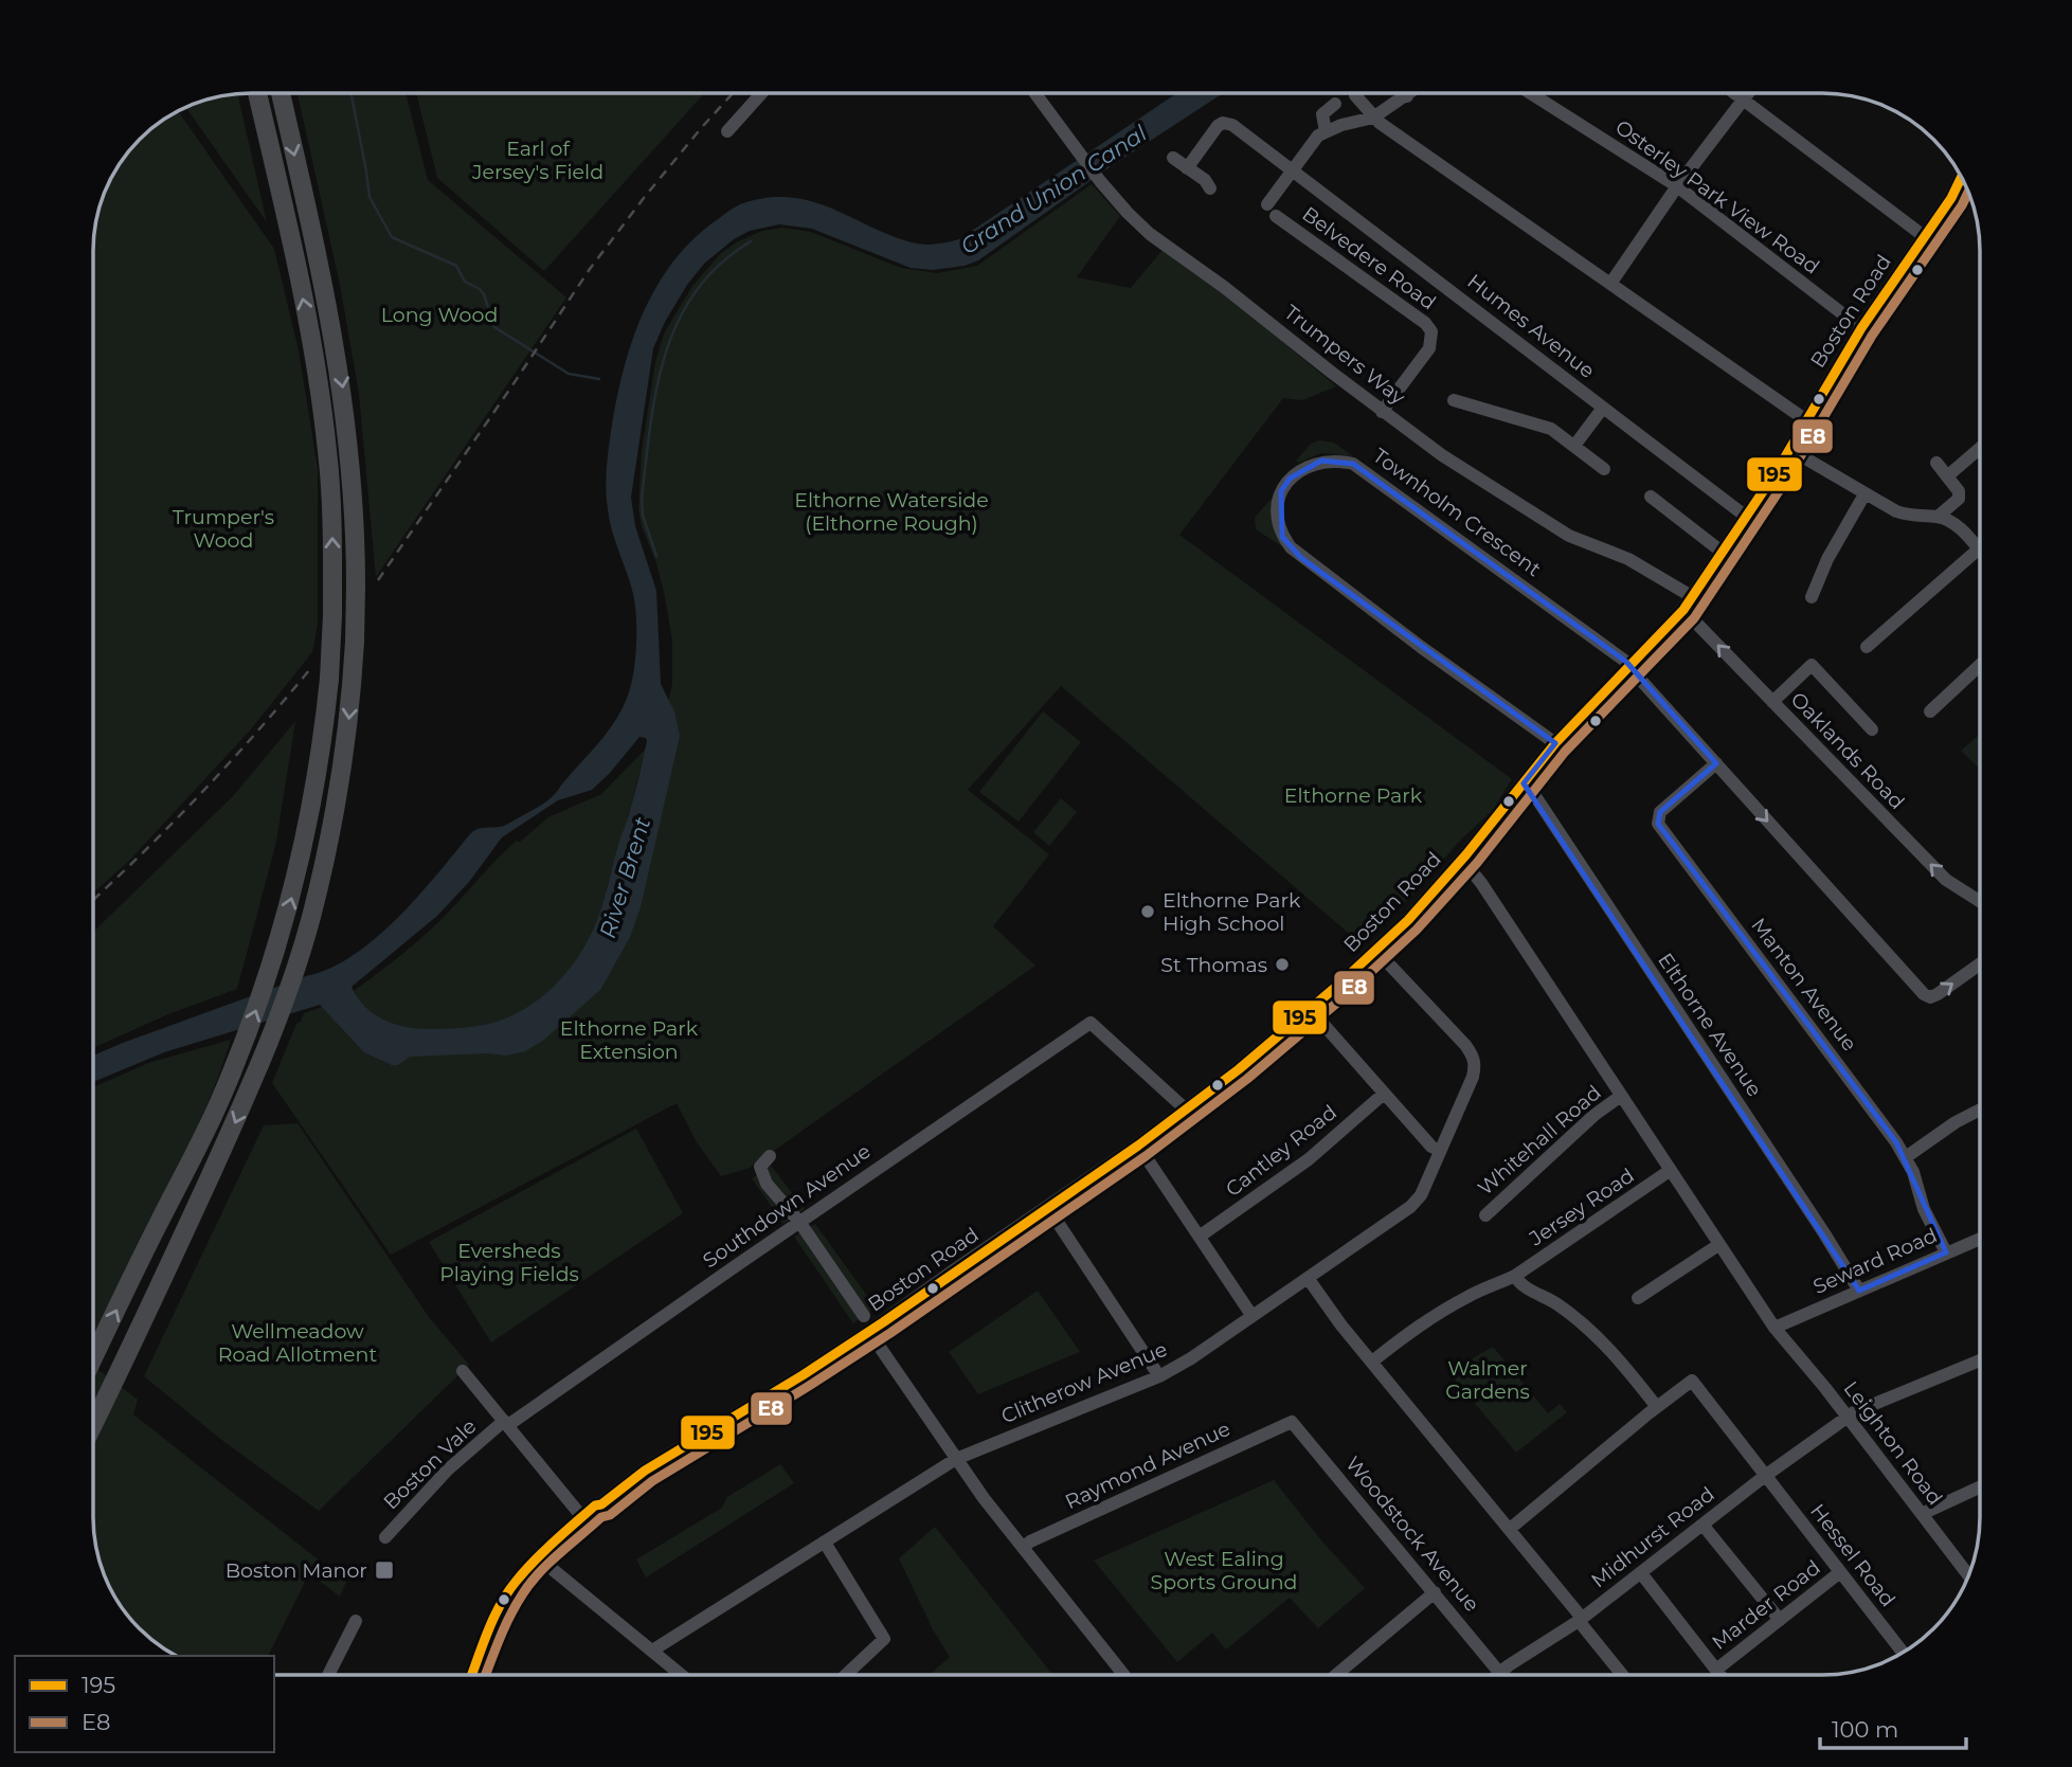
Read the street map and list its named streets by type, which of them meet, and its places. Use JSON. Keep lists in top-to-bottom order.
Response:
{
  "streets": {
    "main road": ["Boston Road"],
    "street": [
      "Osterley Park View Road",
      "Belvedere Road",
      "Humes Avenue",
      "Trumpers Way",
      "Townholm Crescent",
      "Oaklands Road",
      "Manton Avenue",
      "Elthorne Avenue",
      "Whitehall Road",
      "Cantley Road",
      "Southdown Avenue",
      "Jersey Road",
      "Seward Road",
      "Clitherow Avenue",
      "Leighton Road",
      "Boston Vale",
      "Raymond Avenue",
      "Woodstock Avenue",
      "Midhurst Road",
      "Hessel Road",
      "Marder Road"
    ]
  },
  "crossings": [
    ["Osterley Park View Road", "Boston Road"],
    ["Belvedere Road", "Humes Avenue"],
    ["Belvedere Road", "Trumpers Way"],
    ["Boston Road", "Humes Avenue"],
    ["Boston Road", "Trumpers Way"],
    ["Boston Road", "Townholm Crescent"],
    ["Boston Road", "Oaklands Road"],
    ["Boston Road", "Elthorne Avenue"],
    ["Boston Road", "Southdown Avenue"],
    ["Boston Road", "Clitherow Avenue"],
    ["Boston Road", "Leighton Road"],
    ["Townholm Crescent", "Manton Avenue"],
    ["Manton Avenue", "Seward Road"],
    ["Elthorne Avenue", "Seward Road"],
    ["Whitehall Road", "Leighton Road"],
    ["Southdown Avenue", "Boston Vale"],
    ["Jersey Road", "Leighton Road"],
    ["Seward Road", "Leighton Road"],
    ["Leighton Road", "Midhurst Road"],
    ["Raymond Avenue", "Woodstock Avenue"],
    ["Woodstock Avenue", "Midhurst Road"],
    ["Midhurst Road", "Hessel Road"],
    ["Hessel Road", "Marder Road"]
  ],
  "one_way": ["Oaklands Road"],
  "water": ["Grand Union Canal", "River Brent"],
  "parks": [
    "Earl of Jersey's Field",
    "Long Wood",
    "Elthorne Waterside (Elthorne Rough)",
    "Trumper's Wood",
    "Elthorne Park",
    "Elthorne Park Extension",
    "Eversheds Playing Fields",
    "Wellmeadow Road Allotment",
    "Walmer Gardens",
    "West Ealing Sports Ground"
  ],
  "places": {
    "other": ["Elthorne Park High School", "St Thomas"],
    "transit": ["Boston Manor"]
  },
  "lines": ["transit line 195", "transit line E8"],
  "legend": ["195", "E8"],
  "scale_bar": "100 m"
}
